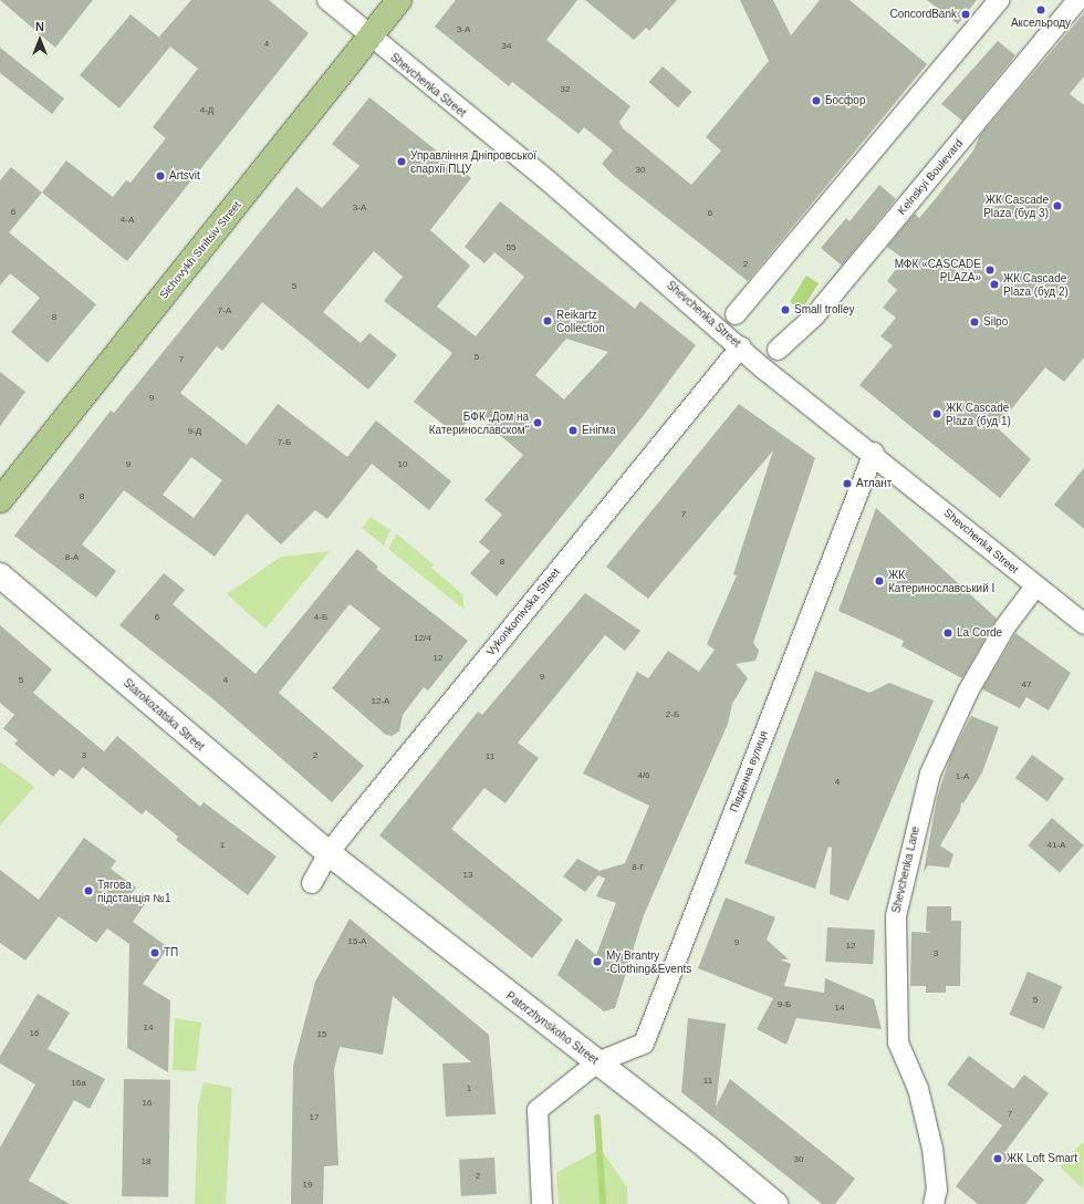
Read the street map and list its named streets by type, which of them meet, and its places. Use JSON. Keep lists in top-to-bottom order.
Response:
{
  "streets": {
    "main road": ["Sichovykh Striltsiv Street"],
    "street": [
      "Shevchenka Street",
      "Kelnskyi Boulevard",
      "Vykonkomivska Street",
      "Starokozatska Street",
      "Південна вулиця",
      "Shevchenka Lane",
      "Patorzhynskoho Street"
    ]
  },
  "crossings": [
    ["Shevchenka Street", "Sichovykh Striltsiv Street"],
    ["Shevchenka Street", "Vykonkomivska Street"],
    ["Shevchenka Street", "Південна вулиця"],
    ["Shevchenka Street", "Shevchenka Lane"],
    ["Vykonkomivska Street", "Starokozatska Street"],
    ["Vykonkomivska Street", "Patorzhynskoho Street"],
    ["Starokozatska Street", "Patorzhynskoho Street"],
    ["Південна вулиця", "Patorzhynskoho Street"]
  ],
  "places": [
    "Аксельроду",
    "ConcordBank",
    "Босфор",
    "Управління Дніпровської єпархії ПЦУ",
    "Artsvit",
    "ЖК Cascade Plaza (буд 3)",
    "МФК «CASCADE PLAZA»",
    "ЖК Cascade Plaza (буд 2)",
    "Small trolley",
    "Reikartz Collection",
    "Silpo",
    "ЖК Cascade Plaza (буд 1)",
    "БФК „Дом на Катеринославском“",
    "Енігма",
    "Атлант",
    "ЖК Катеринославський I",
    "La Corde",
    "Тягова підстанція №1",
    "ТП",
    "My Brantry -Clothing&Events",
    "ЖК Loft Smart"
  ],
  "house_numbers": [
    "3-А",
    "4",
    "34",
    "32",
    "4-Д",
    "30",
    "3-А",
    "6",
    "6",
    "4-А",
    "55",
    "2",
    "5",
    "7-А",
    "8",
    "5",
    "7",
    "9",
    "9-Д",
    "7-Б",
    "9",
    "10",
    "8",
    "7",
    "8-А",
    "8",
    "6",
    "4-Б",
    "12/4",
    "12",
    "9",
    "5",
    "4",
    "47",
    "12-А",
    "2-Б",
    "3",
    "2",
    "11",
    "4/6",
    "1-А",
    "4",
    "1",
    "41-А",
    "8-Г",
    "13",
    "15-А",
    "9",
    "12",
    "3",
    "5",
    "9-Б",
    "14",
    "14",
    "16",
    "15",
    "11",
    "16а",
    "1",
    "16",
    "7",
    "17",
    "30",
    "18",
    "2",
    "19"
  ],
  "north": "top"
}
